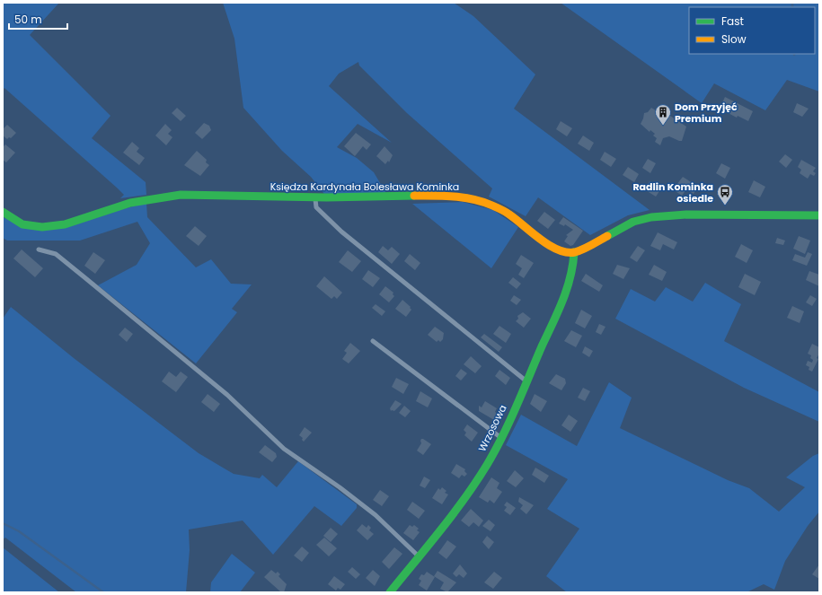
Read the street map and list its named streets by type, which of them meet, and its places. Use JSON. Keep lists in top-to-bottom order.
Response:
{
  "streets": {
    "street": ["Księdza Kardynała Bolesława Kominka", "Wrzosowa"]
  },
  "crossings": [
    ["Księdza Kardynała Bolesława Kominka", "Wrzosowa"]
  ],
  "places": {
    "building": ["Dom Przyjęć Premium"],
    "bus stop": ["Radlin Kominka osiedle"]
  },
  "legend": ["Fast", "Slow"],
  "scale_bar": "50 m"
}
